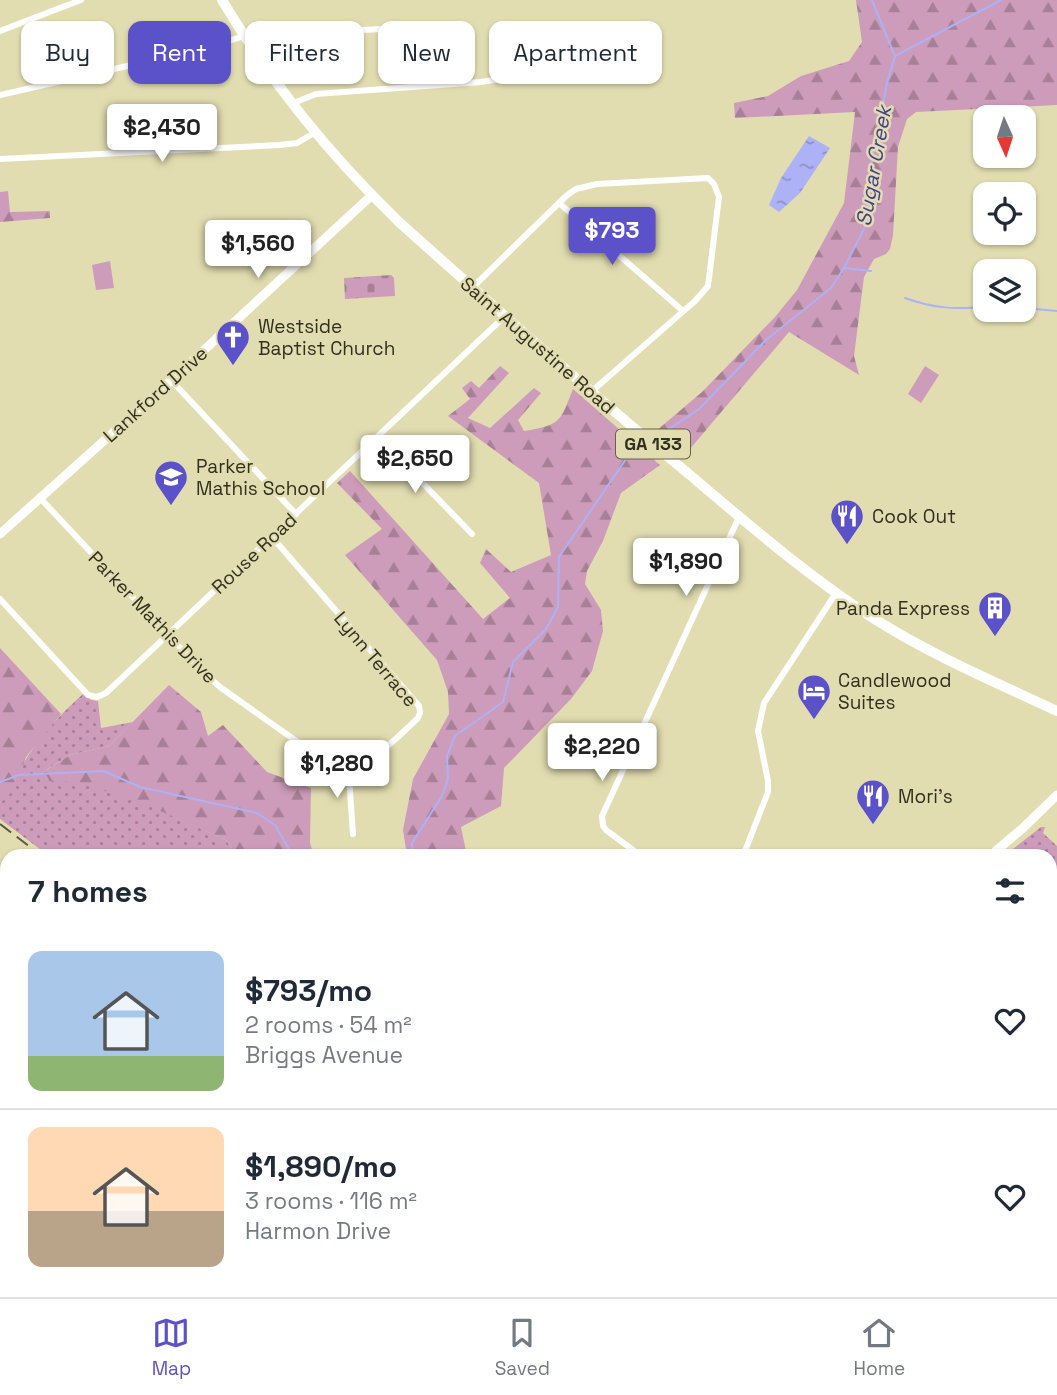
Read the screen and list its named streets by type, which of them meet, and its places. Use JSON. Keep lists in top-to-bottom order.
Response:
{
  "streets": {
    "main road": ["Saint Augustine Road", "Lankford Drive", "GA 133"],
    "street": ["Rouse Road", "Parker Mathis Drive", "Lynn Terrace"]
  },
  "crossings": [
    ["Saint Augustine Road", "Lankford Drive"],
    ["Saint Augustine Road", "Rouse Road"],
    ["Lankford Drive", "Parker Mathis Drive"],
    ["Rouse Road", "Parker Mathis Drive"],
    ["Rouse Road", "Lynn Terrace"],
    ["Parker Mathis Drive", "Lynn Terrace"]
  ],
  "water": ["Sugar Creek"],
  "places": {
    "church": ["Westside Baptist Church"],
    "school or university": ["Parker Mathis School"],
    "restaurant": ["Cook Out", "Mori's"],
    "building": ["Panda Express"],
    "hotel": ["Candlewood Suites"]
  },
  "north": "bottom",
  "page": {
    "chip": [
      "Buy",
      "Rent",
      "Filters",
      "New",
      "Apartment"
    ],
    "price": [
      "$2,430",
      "$793",
      "$1,560",
      "$2,650",
      "$1,890",
      "$2,220",
      "$1,280"
    ],
    "heading": "7 homes",
    "list": [
      {
        "name": "$793/mo",
        "note": "2 rooms · 54 m² · Briggs Avenue"
      },
      {
        "name": "$1,890/mo",
        "note": "3 rooms · 116 m² · Harmon Drive"
      }
    ],
    "tabs": ["Map", "Saved", "Home"]
  }
}
